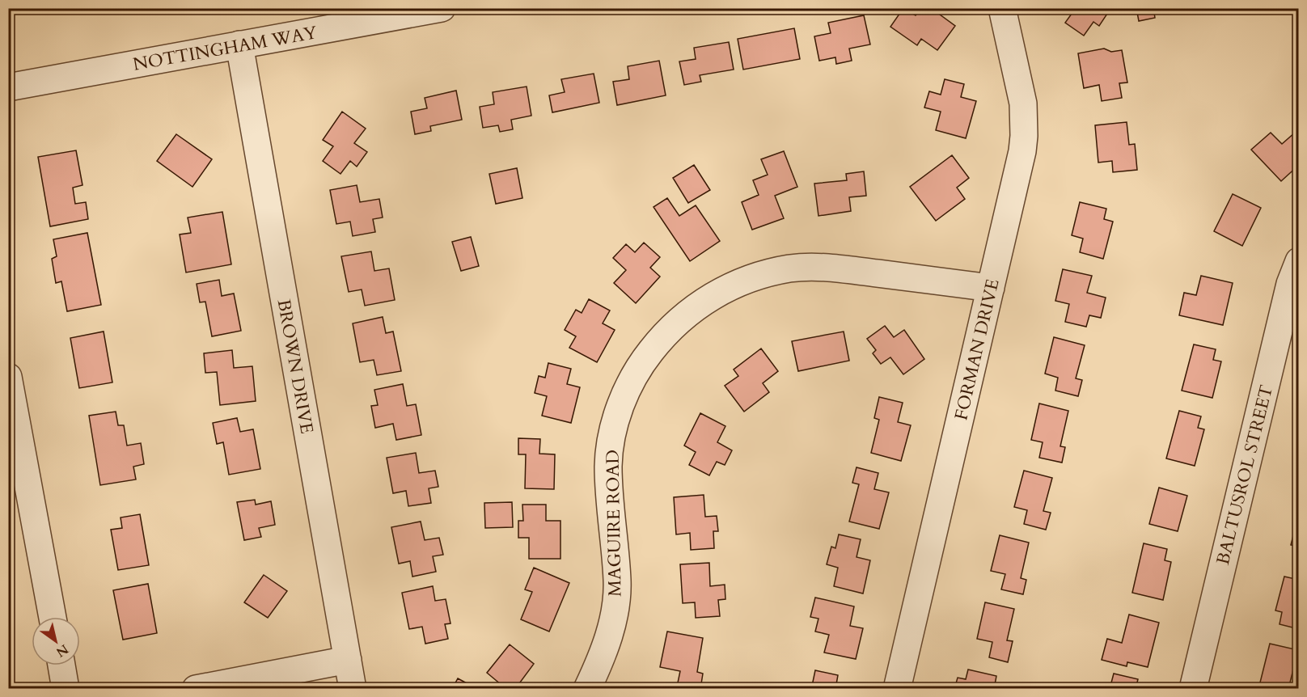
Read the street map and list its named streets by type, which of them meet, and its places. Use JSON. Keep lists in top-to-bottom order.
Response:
{
  "streets": {
    "street": [
      "NOTTINGHAM WAY",
      "FORMAN DRIVE",
      "BROWN DRIVE",
      "BALTUSROL STREET",
      "MAGUIRE ROAD"
    ]
  },
  "crossings": [
    ["NOTTINGHAM WAY", "BROWN DRIVE"],
    ["FORMAN DRIVE", "MAGUIRE ROAD"]
  ],
  "north": "bottom right"
}
